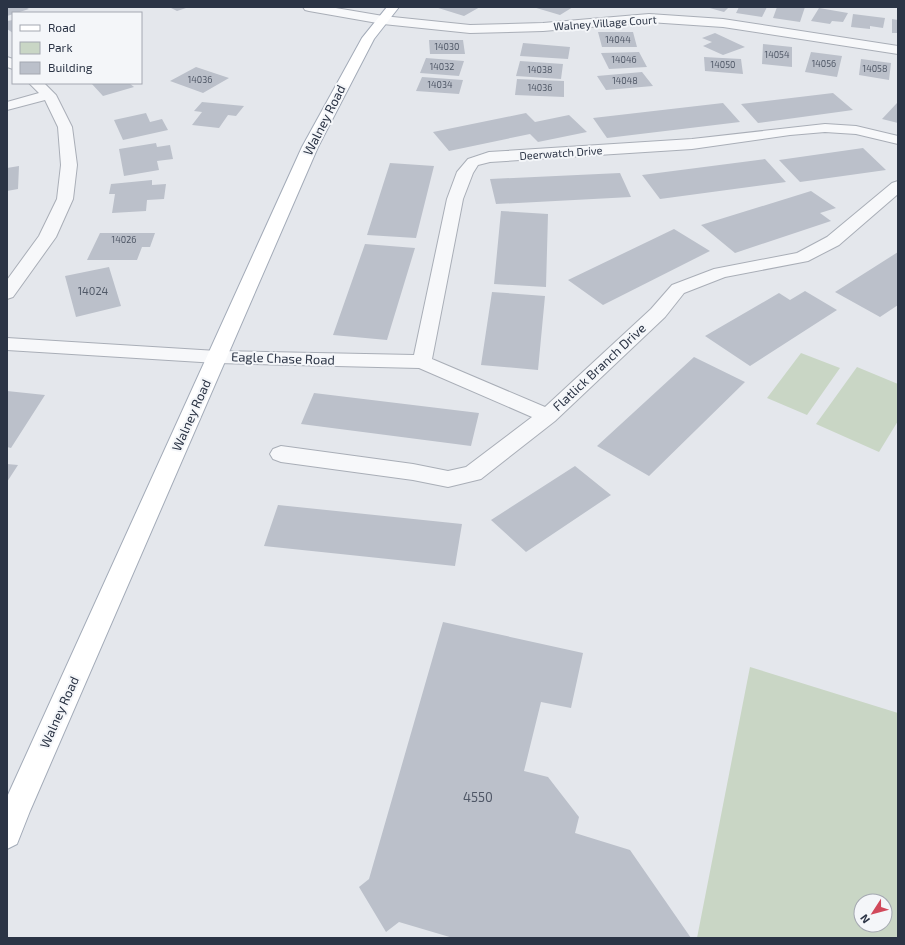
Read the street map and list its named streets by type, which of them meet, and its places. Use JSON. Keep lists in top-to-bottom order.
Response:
{
  "streets": {
    "main road": ["Walney Road"],
    "street": [
      "Walney Village Court",
      "Deerwatch Drive",
      "Eagle Chase Road",
      "Flatlick Branch Drive"
    ]
  },
  "crossings": [
    ["Walney Village Court", "Walney Road"],
    ["Walney Road", "Eagle Chase Road"],
    ["Deerwatch Drive", "Eagle Chase Road"],
    ["Eagle Chase Road", "Flatlick Branch Drive"]
  ],
  "house_numbers": [
    "14044",
    "14030",
    "14054",
    "14046",
    "14056",
    "14050",
    "14032",
    "14058",
    "14038",
    "14036",
    "14048",
    "14034",
    "14036",
    "14026",
    "14024",
    "4550"
  ],
  "legend": ["Road", "Park", "Building"],
  "north": "bottom left"
}
